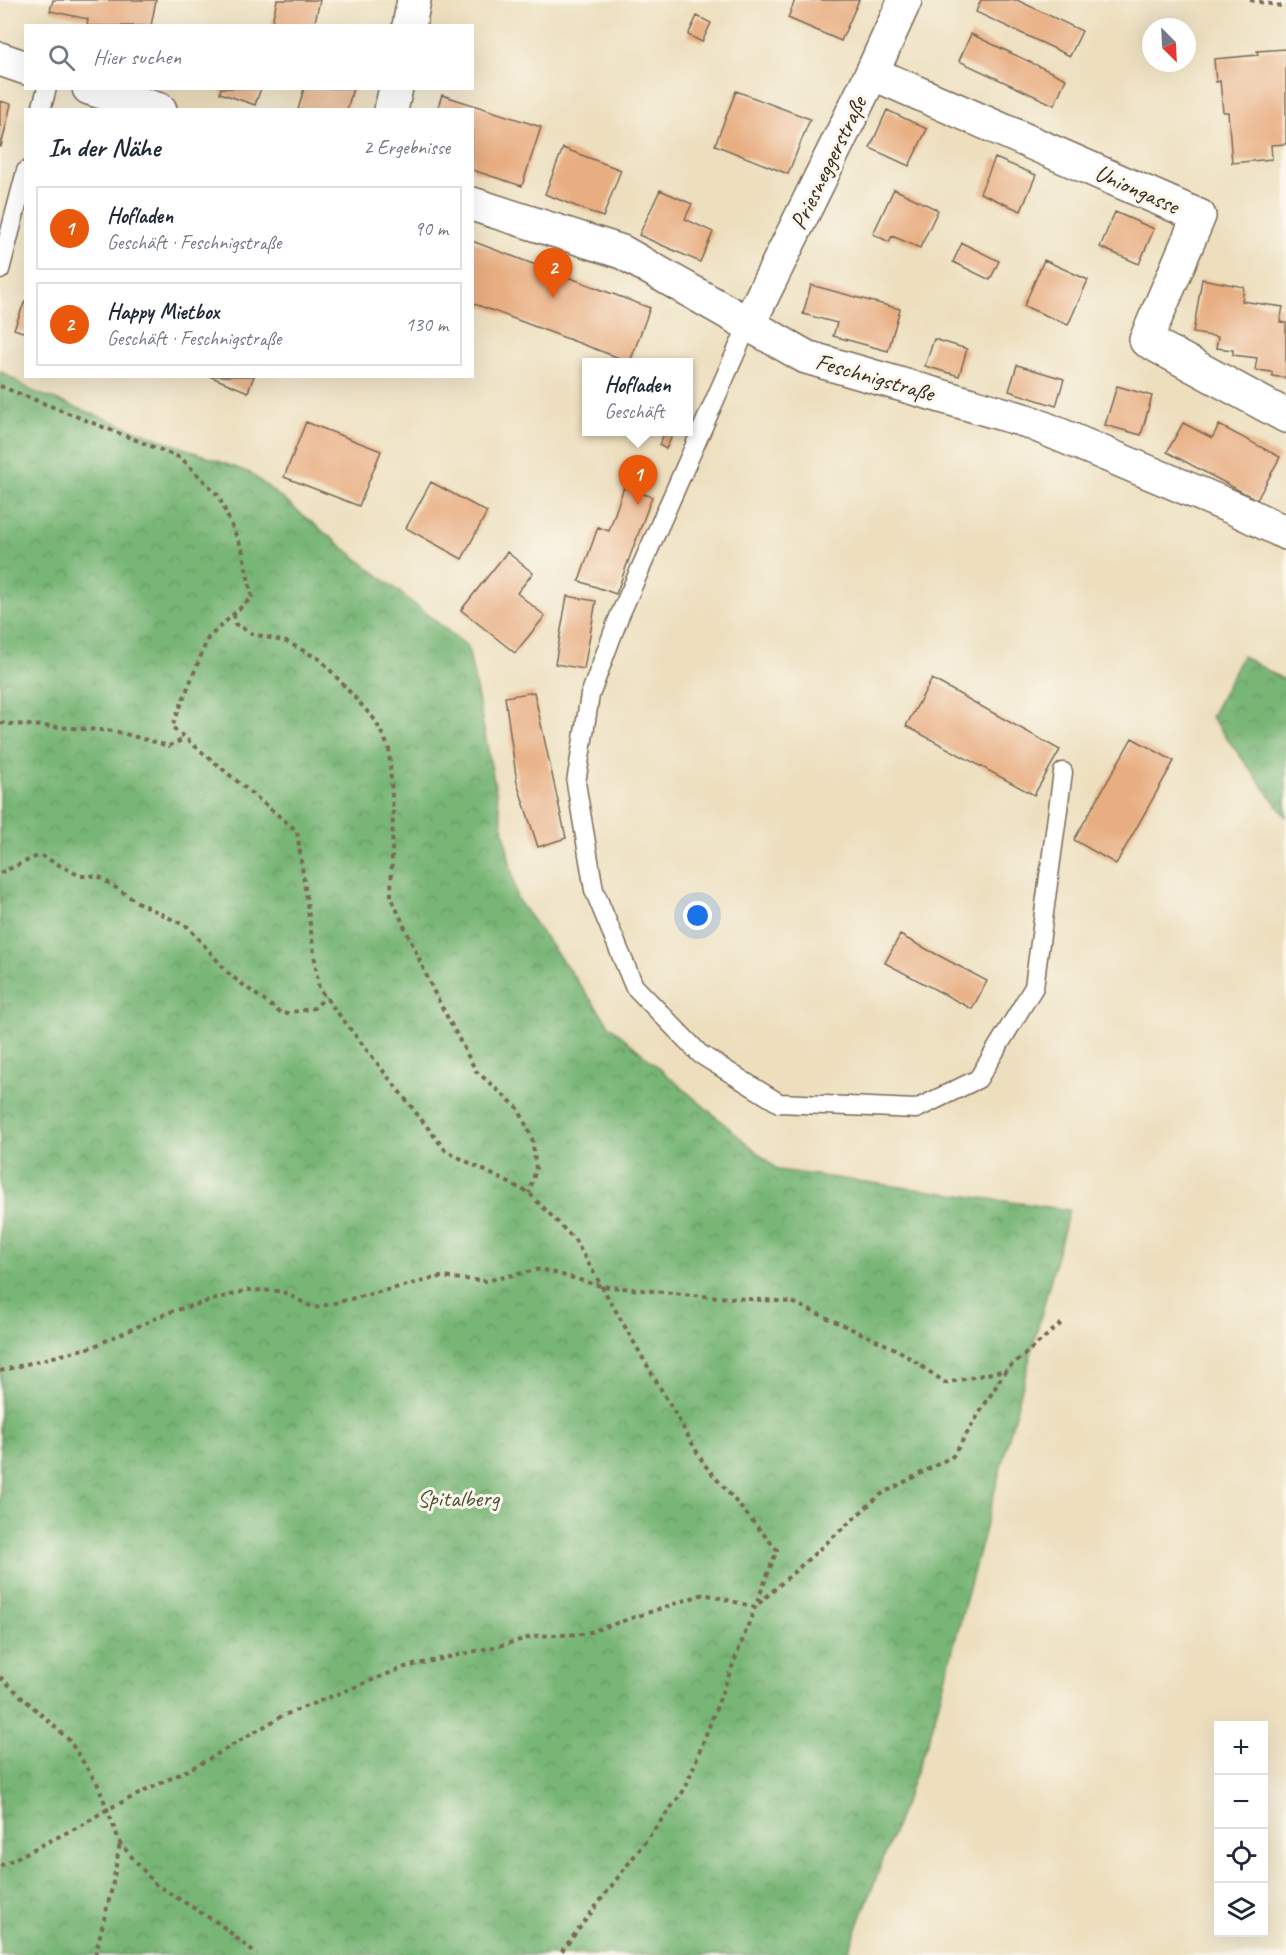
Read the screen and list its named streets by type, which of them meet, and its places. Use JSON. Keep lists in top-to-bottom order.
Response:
{
  "streets": {
    "street": ["Priesneggerstraße", "Uniongasse", "Feschnigstraße"]
  },
  "crossings": [
    ["Priesneggerstraße", "Uniongasse"],
    ["Priesneggerstraße", "Feschnigstraße"]
  ],
  "parks": ["Spitalberg"],
  "north": "bottom right",
  "page": {
    "search": "Hier suchen",
    "heading": ["In der Nähe", "2 Ergebnisse"],
    "list": [
      {
        "mark": "1",
        "name": "Hofladen",
        "note": "Geschäft · Feschnigstraße",
        "value": "90 m"
      },
      {
        "mark": "2",
        "name": "Happy Mietbox",
        "note": "Geschäft · Feschnigstraße",
        "value": "130 m"
      }
    ],
    "pins": ["2", "1"],
    "popup": ["Hofladen", "Geschäft"],
    "map_buttons": ["+", "−"]
  }
}
